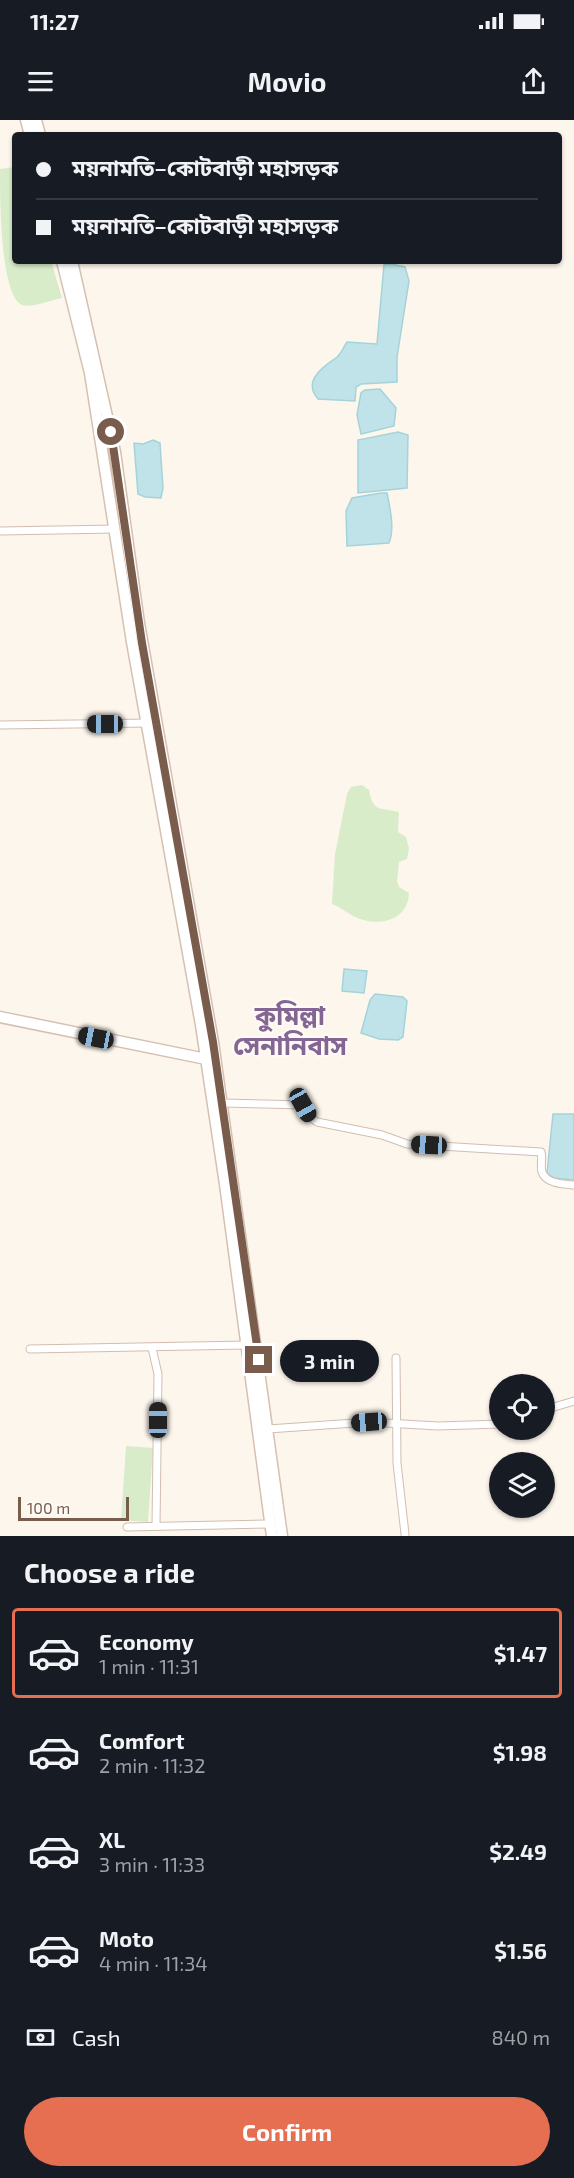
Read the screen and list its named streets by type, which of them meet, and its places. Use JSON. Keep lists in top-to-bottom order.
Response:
{
  "districts": ["কুমিল্লা সেনানিবাস"],
  "scale_bar": "100 m",
  "page": {
    "status": "11:27",
    "header": "Movio",
    "banner": ["ময়নামতি–কোটবাড়ী মহাসড়ক", "ময়নামতি–কোটবাড়ী মহাসড়ক"],
    "bubble": "3 min",
    "scale": "100 m",
    "heading": "Choose a ride",
    "list": [
      {
        "name": "Economy",
        "note": "1 min · 11:31",
        "value": "$1.47"
      },
      {
        "name": "Comfort",
        "note": "2 min · 11:32",
        "value": "$1.98"
      },
      {
        "name": "XL",
        "note": "3 min · 11:33",
        "value": "$2.49"
      },
      {
        "name": "Moto",
        "note": "4 min · 11:34",
        "value": "$1.56"
      }
    ],
    "pay": ["Cash", "840 m"],
    "buttons": "Confirm"
  }
}
